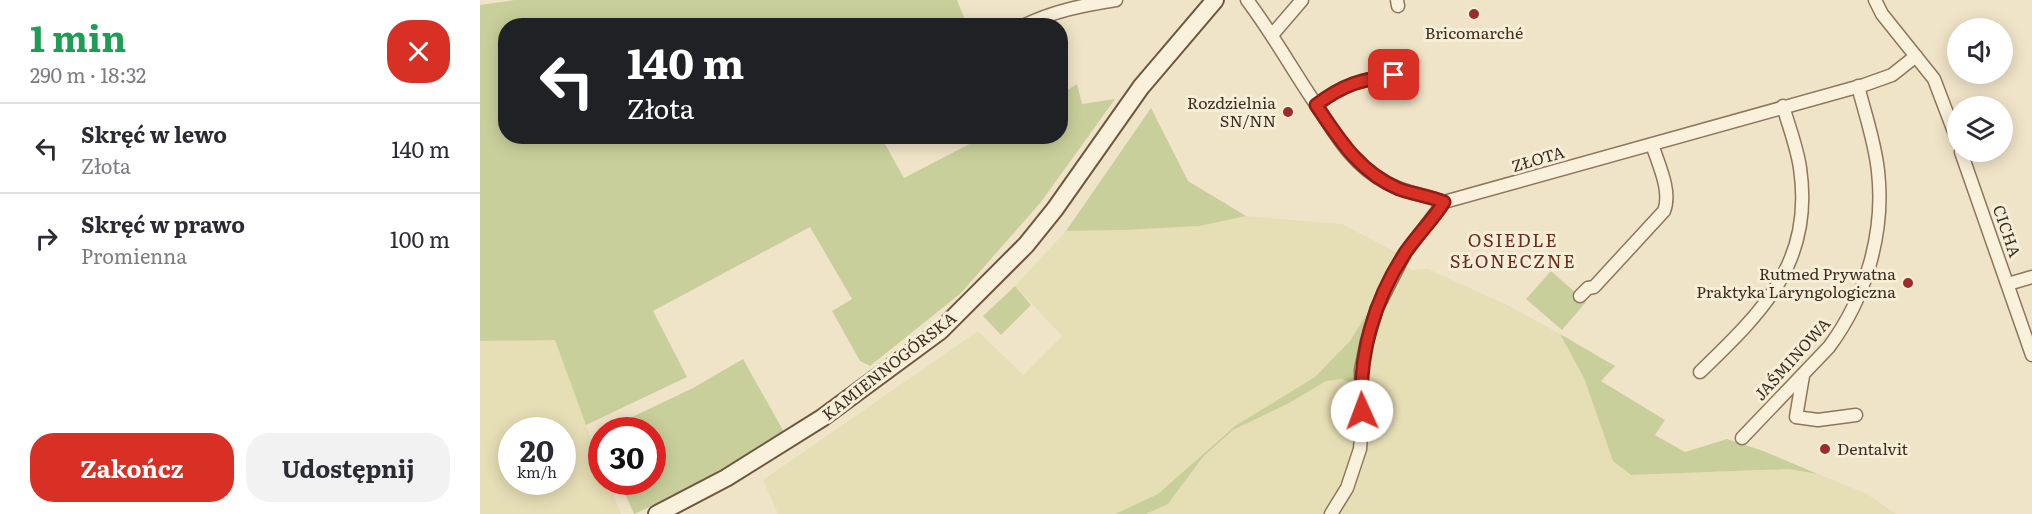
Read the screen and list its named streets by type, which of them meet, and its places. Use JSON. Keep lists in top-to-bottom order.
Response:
{
  "streets": {
    "street": [
      "ZŁOTA",
      "CICHA",
      "JAŚMINOWA",
      "KAMIENNOGÓRSKA"
    ]
  },
  "crossings": [
    ["ZŁOTA", "JAŚMINOWA"]
  ],
  "districts": ["OSIEDLE SŁONECZNE"],
  "places": [
    "Bricomarché",
    "Rozdzielnia SN/NN",
    "Rutmed Prywatna Praktyka Laryngologiczna",
    "Dentalvit"
  ],
  "page": {
    "heading": ["1 min", "290 m · 18:32"],
    "turn": ["140 m", "Złota"],
    "list": [
      {
        "name": "Skręć w lewo",
        "note": "Złota",
        "value": "140 m"
      },
      {
        "name": "Skręć w prawo",
        "note": "Promienna",
        "value": "100 m"
      }
    ],
    "speed": "20 km/h",
    "limit": "30",
    "buttons": ["Zakończ", "Udostępnij"]
  }
}
